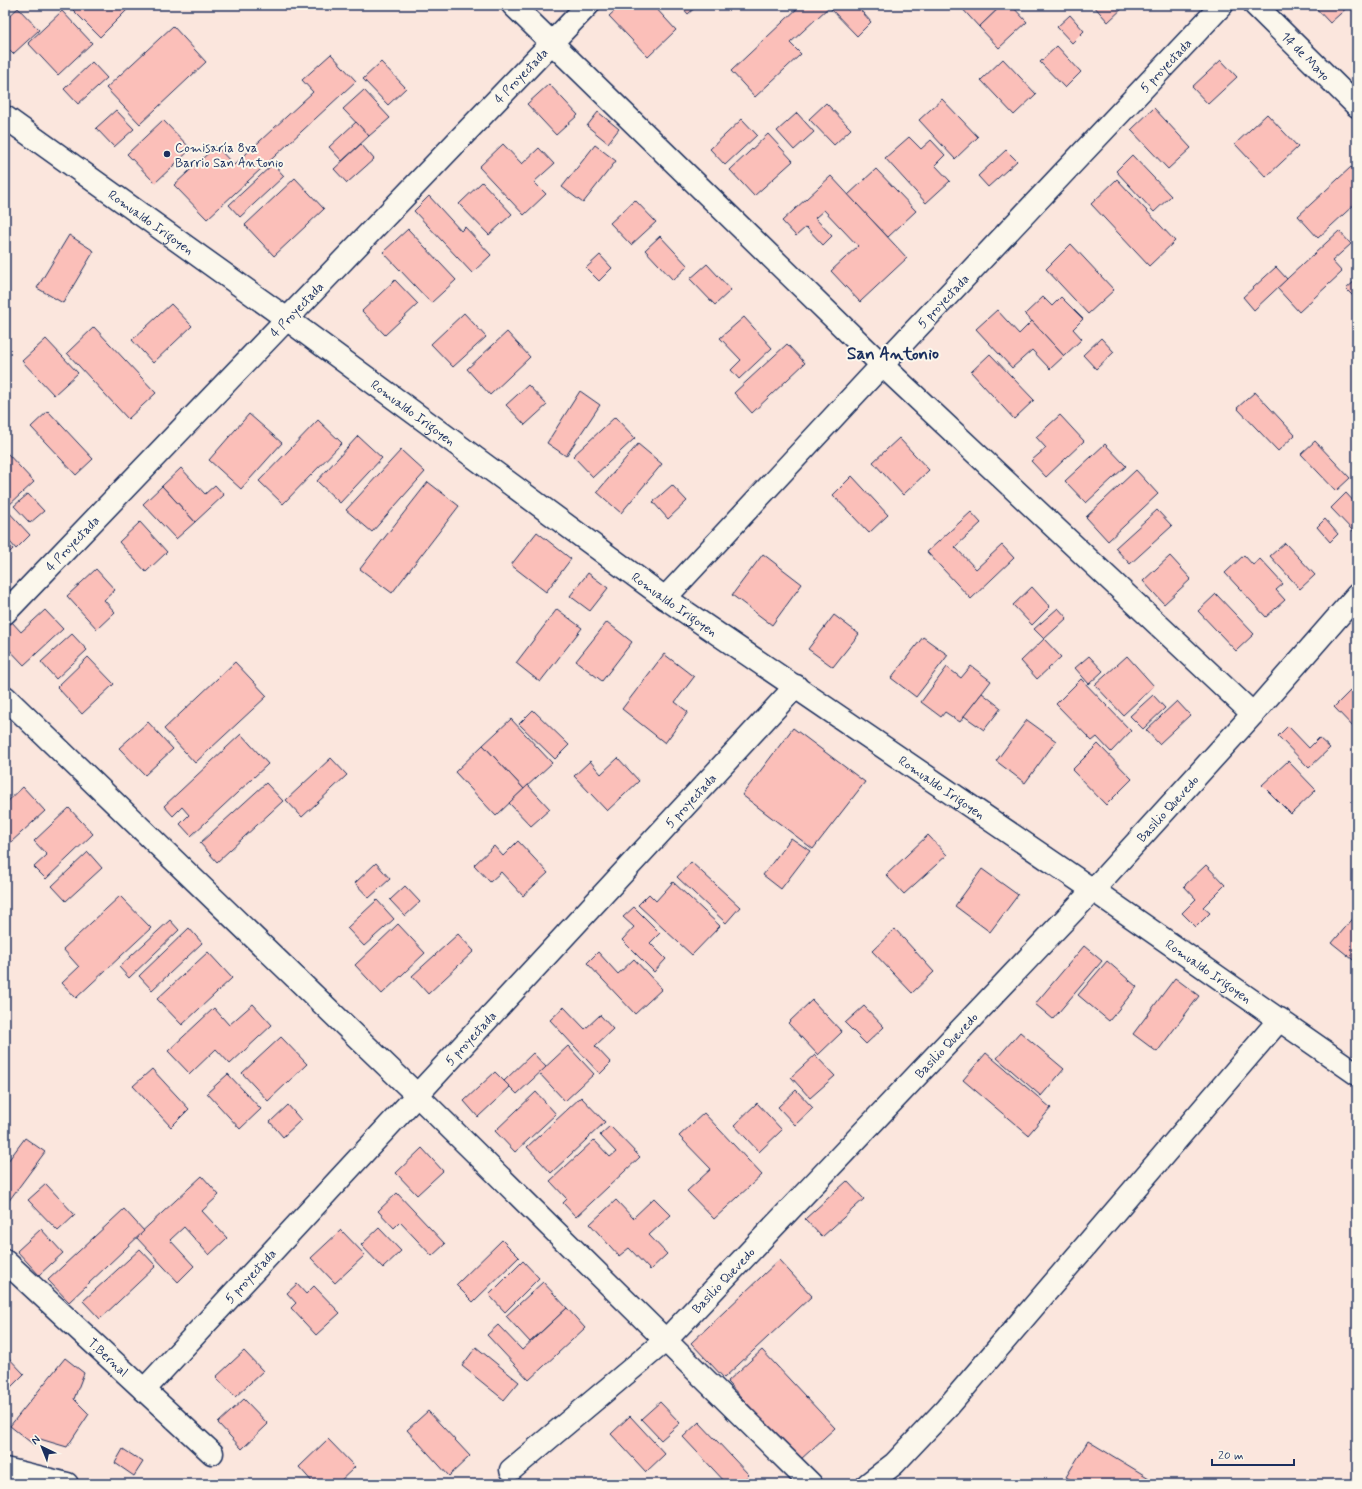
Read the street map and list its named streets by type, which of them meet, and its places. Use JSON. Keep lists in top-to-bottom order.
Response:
{
  "streets": {
    "street": [
      "14 de Mayo",
      "5 proyectada",
      "4 Proyectada",
      "Romualdo Irigoyen",
      "Basilio Quevedo",
      "T.Bernal"
    ]
  },
  "crossings": [
    ["5 proyectada", "Romualdo Irigoyen"],
    ["5 proyectada", "T.Bernal"],
    ["4 Proyectada", "Romualdo Irigoyen"],
    ["Romualdo Irigoyen", "Basilio Quevedo"]
  ],
  "districts": ["San Antonio"],
  "places": ["Comisaría 8va Barrio San Antonio"],
  "scale_bar": "20 m",
  "north": "top left"
}
